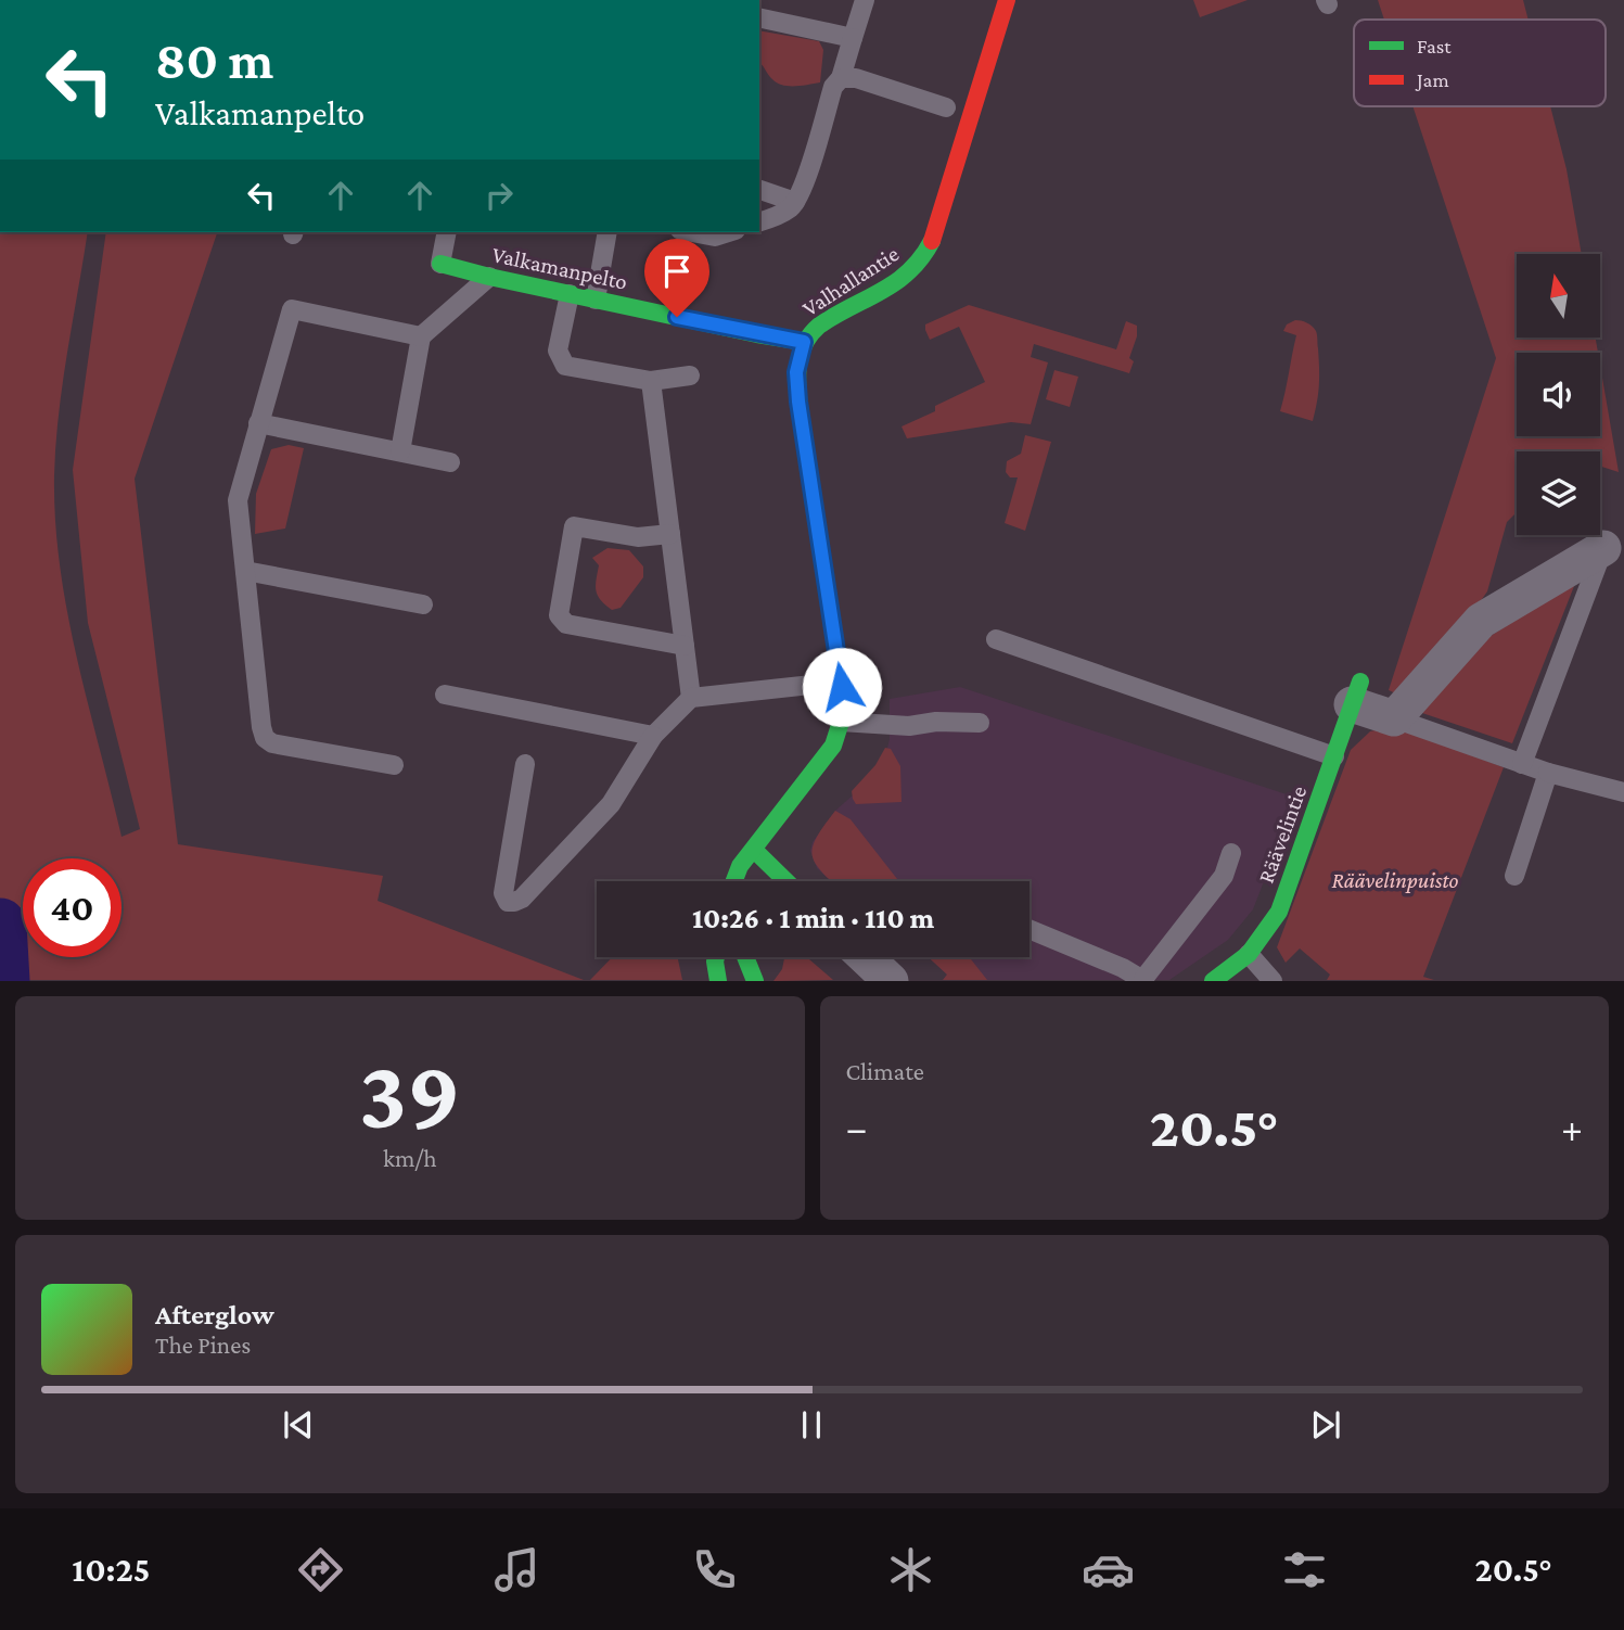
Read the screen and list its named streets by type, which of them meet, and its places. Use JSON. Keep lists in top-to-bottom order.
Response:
{
  "streets": {
    "street": ["Valkamanpelto", "Valhallantie", "Räävelintie"]
  },
  "crossings": [
    ["Valkamanpelto", "Valhallantie"]
  ],
  "parks": ["Räävelinpuisto"],
  "legend": ["Fast", "Jam"],
  "north": "top",
  "page": {
    "turn": ["80 m", "Valkamanpelto"],
    "limit": "40",
    "trip": "10:26 · 1 min · 110 m",
    "tile": [
      ["39", "km/h"],
      "Climate"
    ],
    "heat": ["−", "20.5°", "+"],
    "song": ["Afterglow", "The Pines"],
    "tabs": ["10:25", "20.5°"]
  }
}
